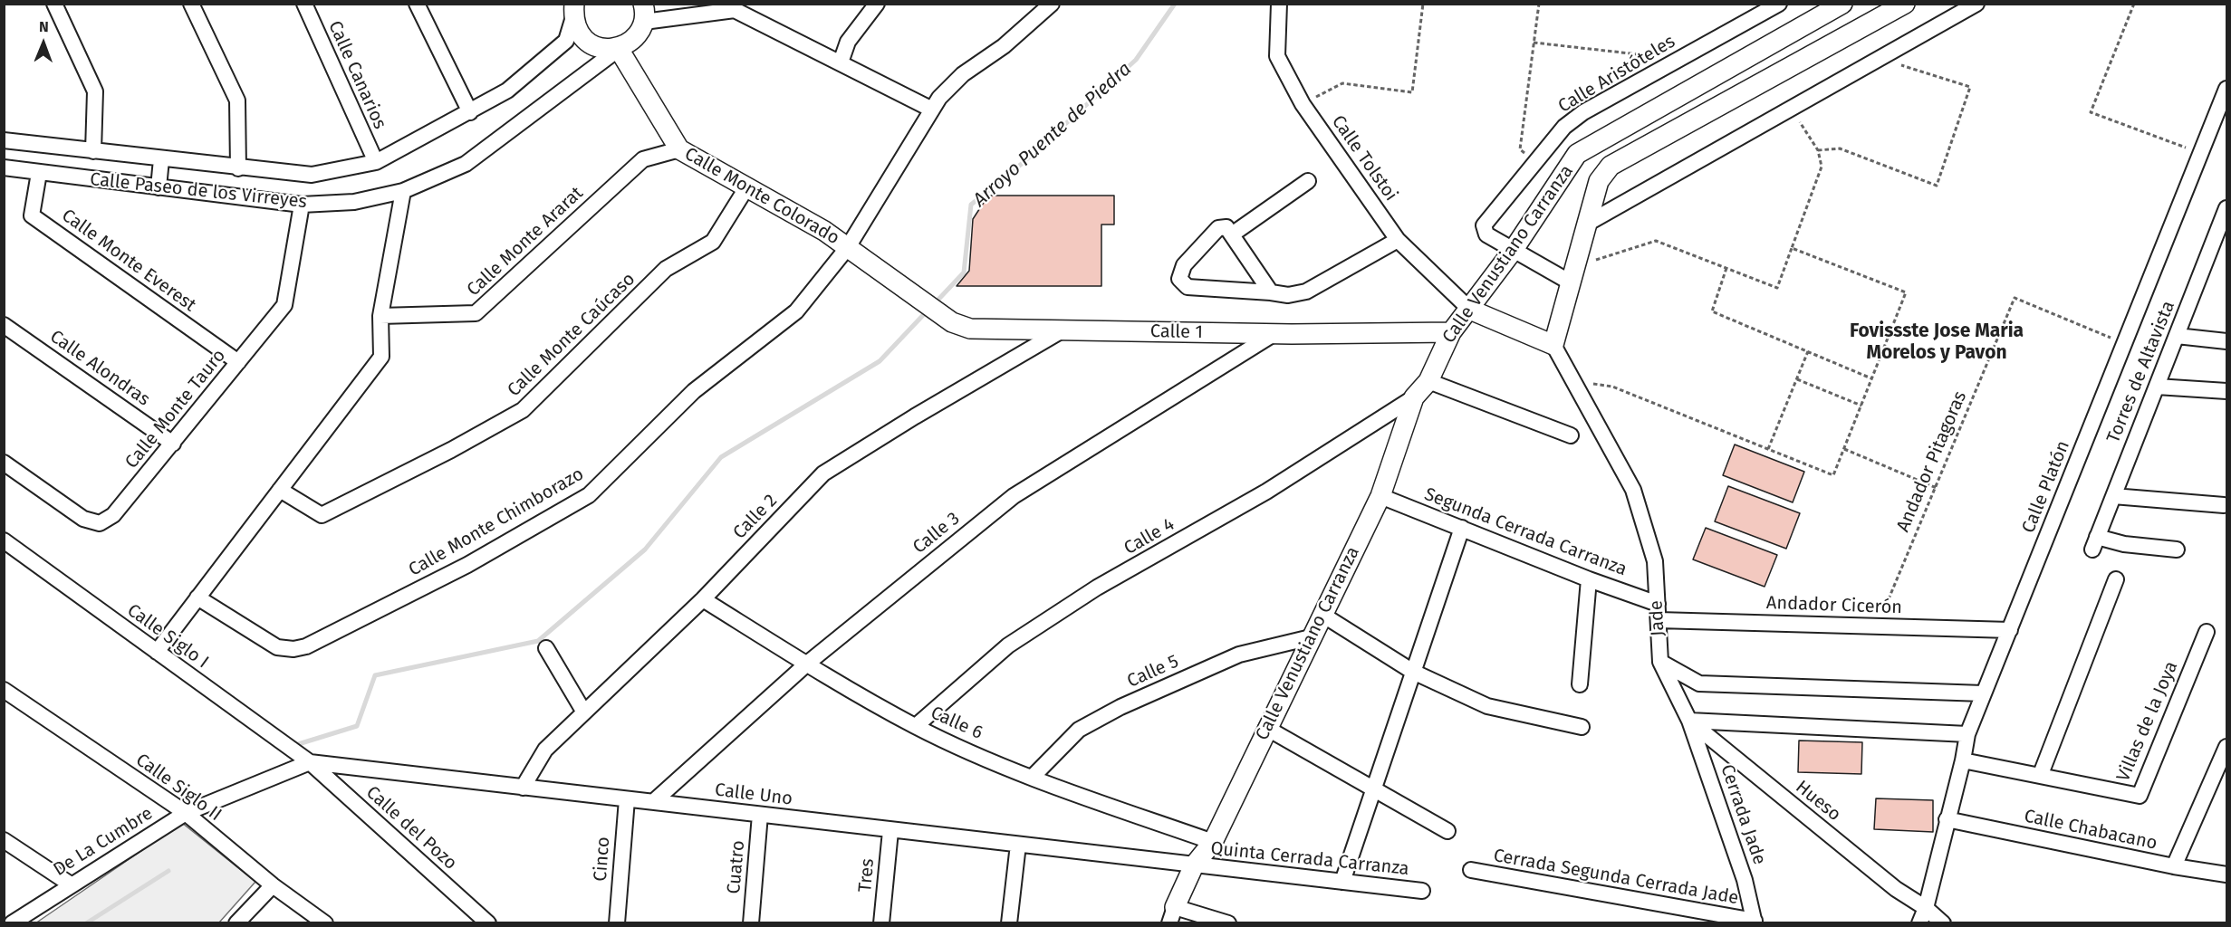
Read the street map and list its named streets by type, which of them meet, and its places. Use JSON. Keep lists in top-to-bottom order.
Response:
{
  "streets": {
    "street": [
      "Calle Aristóteles",
      "Calle Canarios",
      "Calle Tolstoi",
      "Calle Paseo de los Virreyes",
      "Calle Monte Colorado",
      "Calle Monte Ararat",
      "Calle Venustiano Carranza",
      "Calle Monte Everest",
      "Calle 1",
      "Calle Monte Caúcaso",
      "Calle Alondras",
      "Torres de Altavista",
      "Calle Monte Tauro",
      "Calle Platón",
      "Calle 2",
      "Calle Monte Chimborazo",
      "Segunda Cerrada Carranza",
      "Calle 3",
      "Calle 4",
      "Andador Cicerón",
      "Jade",
      "Calle Siglo I",
      "Calle 5",
      "Villas de la Joya",
      "Calle 6",
      "Calle Siglo II",
      "Calle Uno",
      "Hueso",
      "Cerrada Jade",
      "Calle del Pozo",
      "Calle Chabacano",
      "De La Cumbre",
      "Cinco",
      "Quinta Cerrada Carranza",
      "Cuatro",
      "Tres",
      "Cerrada Segunda Cerrada Jade"
    ],
    "path": ["Andador Pitagoras"]
  },
  "crossings": [
    ["Calle Aristóteles", "Calle Venustiano Carranza"],
    ["Calle Canarios", "Calle Paseo de los Virreyes"],
    ["Calle Tolstoi", "Calle Venustiano Carranza"],
    ["Calle Paseo de los Virreyes", "Calle Monte Colorado"],
    ["Calle Paseo de los Virreyes", "Calle Monte Everest"],
    ["Calle Paseo de los Virreyes", "Calle Monte Tauro"],
    ["Calle Monte Colorado", "Calle Monte Ararat"],
    ["Calle Monte Colorado", "Calle 1"],
    ["Calle Monte Colorado", "Calle Monte Caúcaso"],
    ["Calle Monte Colorado", "Calle Monte Chimborazo"],
    ["Calle Venustiano Carranza", "Calle 1"],
    ["Calle Venustiano Carranza", "Segunda Cerrada Carranza"],
    ["Calle Venustiano Carranza", "Calle 4"],
    ["Calle Venustiano Carranza", "Jade"],
    ["Calle Venustiano Carranza", "Calle 5"],
    ["Calle Venustiano Carranza", "Calle 6"],
    ["Calle Venustiano Carranza", "Calle Uno"],
    ["Calle Venustiano Carranza", "Quinta Cerrada Carranza"],
    ["Calle Monte Everest", "Calle Monte Tauro"],
    ["Calle 1", "Calle 2"],
    ["Calle 1", "Calle 3"],
    ["Calle Alondras", "Calle Monte Tauro"],
    ["Andador Pitagoras", "Calle Platón"],
    ["Andador Pitagoras", "Andador Cicerón"],
    ["Calle Platón", "Andador Cicerón"],
    ["Calle Platón", "Villas de la Joya"],
    ["Calle Platón", "Hueso"],
    ["Calle Platón", "Calle Chabacano"],
    ["Calle 2", "Calle 6"],
    ["Calle 2", "Calle Uno"],
    ["Segunda Cerrada Carranza", "Jade"],
    ["Calle 3", "Calle 6"],
    ["Calle 3", "Calle Uno"],
    ["Calle 4", "Calle 6"],
    ["Andador Cicerón", "Jade"],
    ["Jade", "Hueso"],
    ["Jade", "Cerrada Jade"],
    ["Calle Siglo I", "Calle Uno"],
    ["Calle Siglo I", "Calle del Pozo"],
    ["Calle Siglo I", "De La Cumbre"],
    ["Calle 5", "Calle 6"],
    ["Calle Siglo II", "De La Cumbre"],
    ["Calle Uno", "Calle del Pozo"],
    ["Calle Uno", "De La Cumbre"],
    ["Calle Uno", "Cinco"],
    ["Calle Uno", "Quinta Cerrada Carranza"],
    ["Calle Uno", "Cuatro"],
    ["Calle Uno", "Tres"],
    ["Hueso", "Cerrada Jade"],
    ["Cerrada Jade", "Cerrada Segunda Cerrada Jade"],
    ["Calle del Pozo", "De La Cumbre"]
  ],
  "districts": ["Fovissste Jose Maria Morelos y Pavon"],
  "water": ["Arroyo Puente de Piedra"],
  "north": "top"
}
